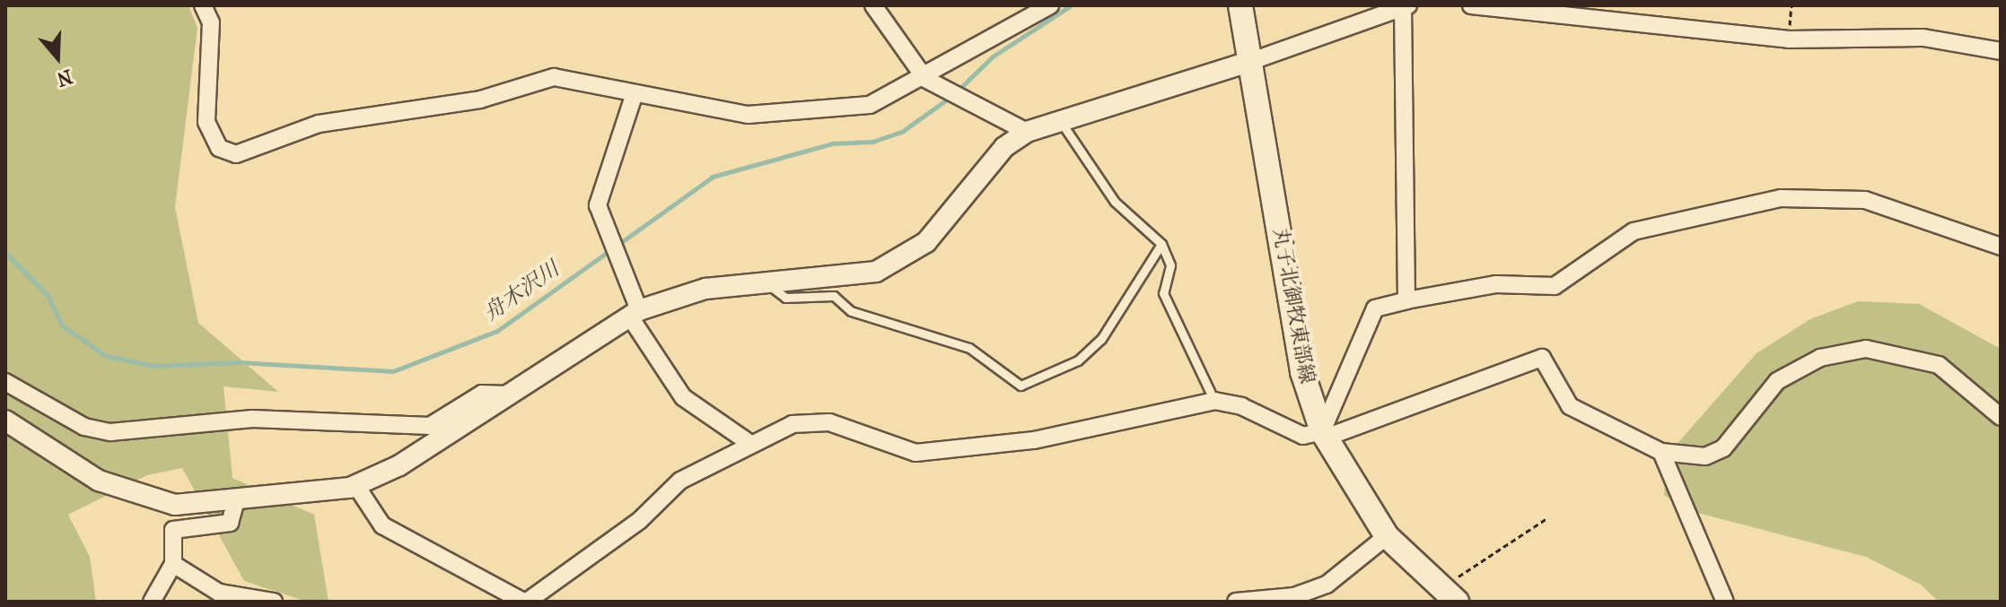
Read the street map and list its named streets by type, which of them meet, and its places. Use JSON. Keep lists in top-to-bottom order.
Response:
{
  "streets": {
    "main road": ["丸子北御牧東部線"]
  },
  "water": ["舟木沢川"],
  "north": "bottom"
}
